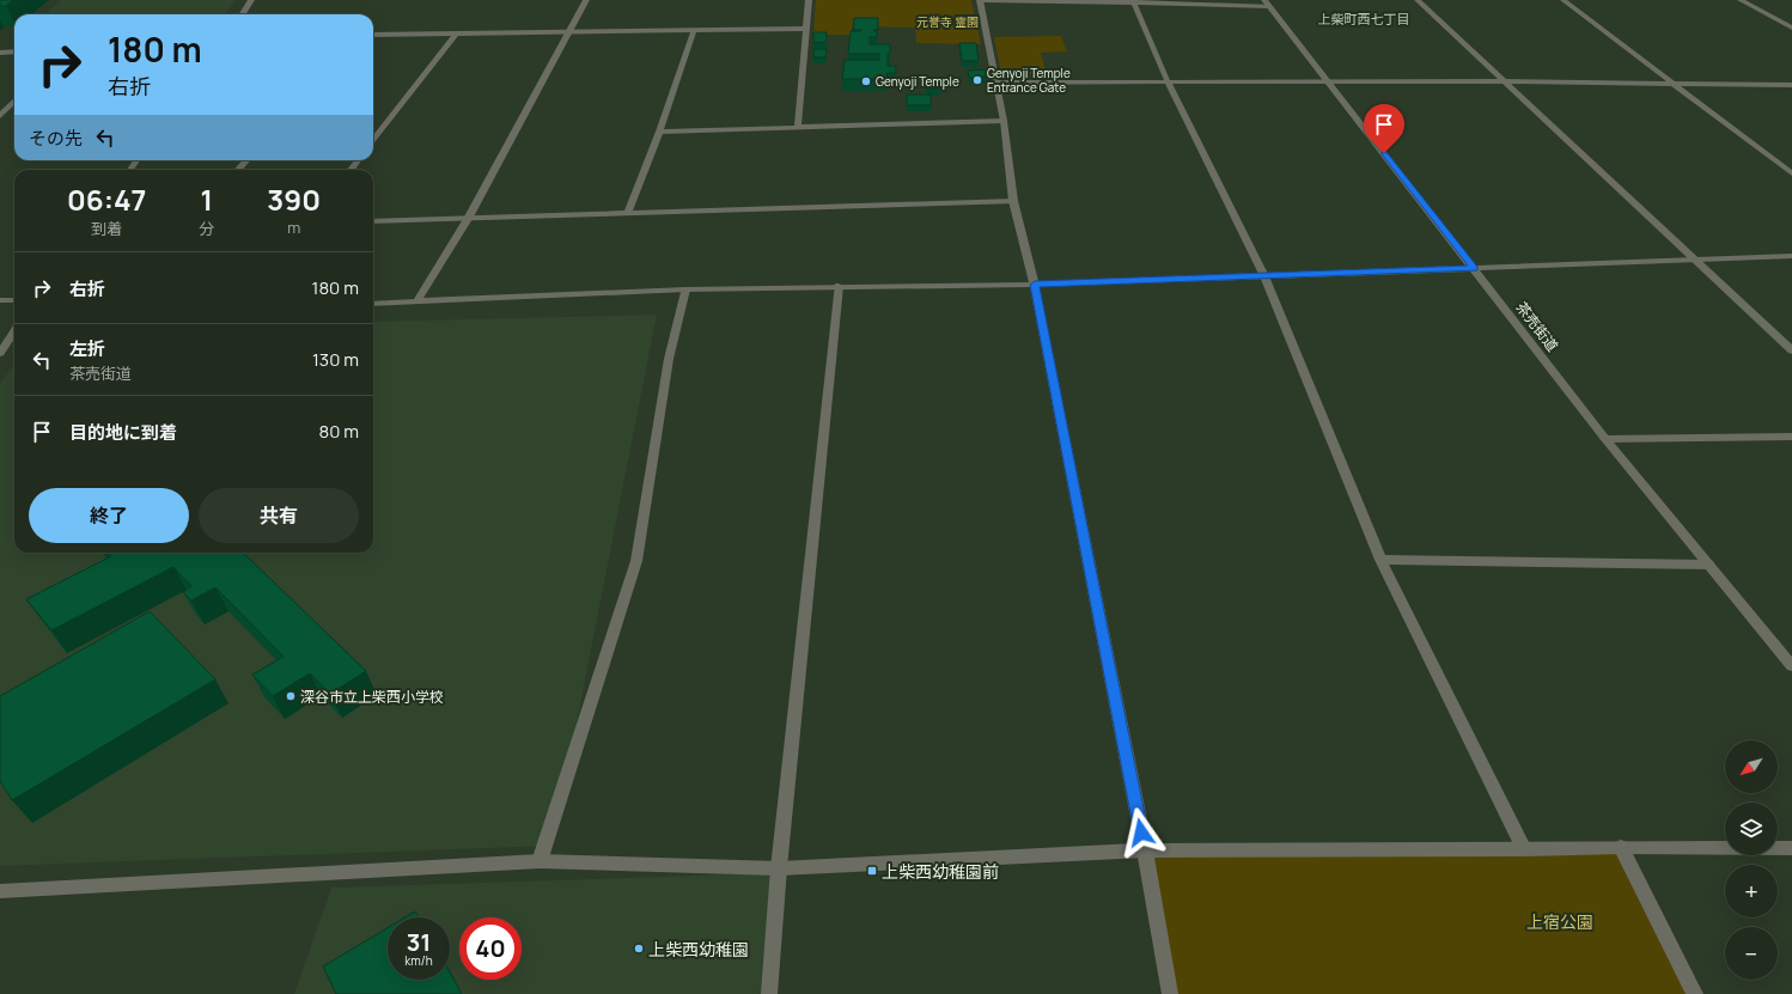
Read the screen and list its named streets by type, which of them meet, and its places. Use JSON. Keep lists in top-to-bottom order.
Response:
{
  "streets": {
    "street": ["茶売街道"]
  },
  "districts": ["上柴町西七丁目"],
  "parks": ["元誉寺 霊園", "上宿公園"],
  "places": {
    "other": [
      "Genyoji Temple Entrance Gate",
      "Genyoji Temple",
      "深谷市立上柴西小学校",
      "上柴西幼稚園"
    ],
    "transit": ["上柴西幼稚園前"]
  },
  "north": "bottom left",
  "page": {
    "turn": ["180 m", "右折"],
    "then": "その先",
    "eta": [
      "06:47",
      "到着",
      "1",
      "分",
      "390",
      "m"
    ],
    "list": [
      {
        "name": "右折",
        "value": "180 m"
      },
      {
        "name": "左折",
        "note": "茶売街道",
        "value": "130 m"
      },
      {
        "name": "目的地に到着",
        "value": "80 m"
      }
    ],
    "buttons": ["終了", "共有"],
    "map_buttons": ["+", "−"],
    "speed": "31 km/h",
    "limit": "40"
  }
}
